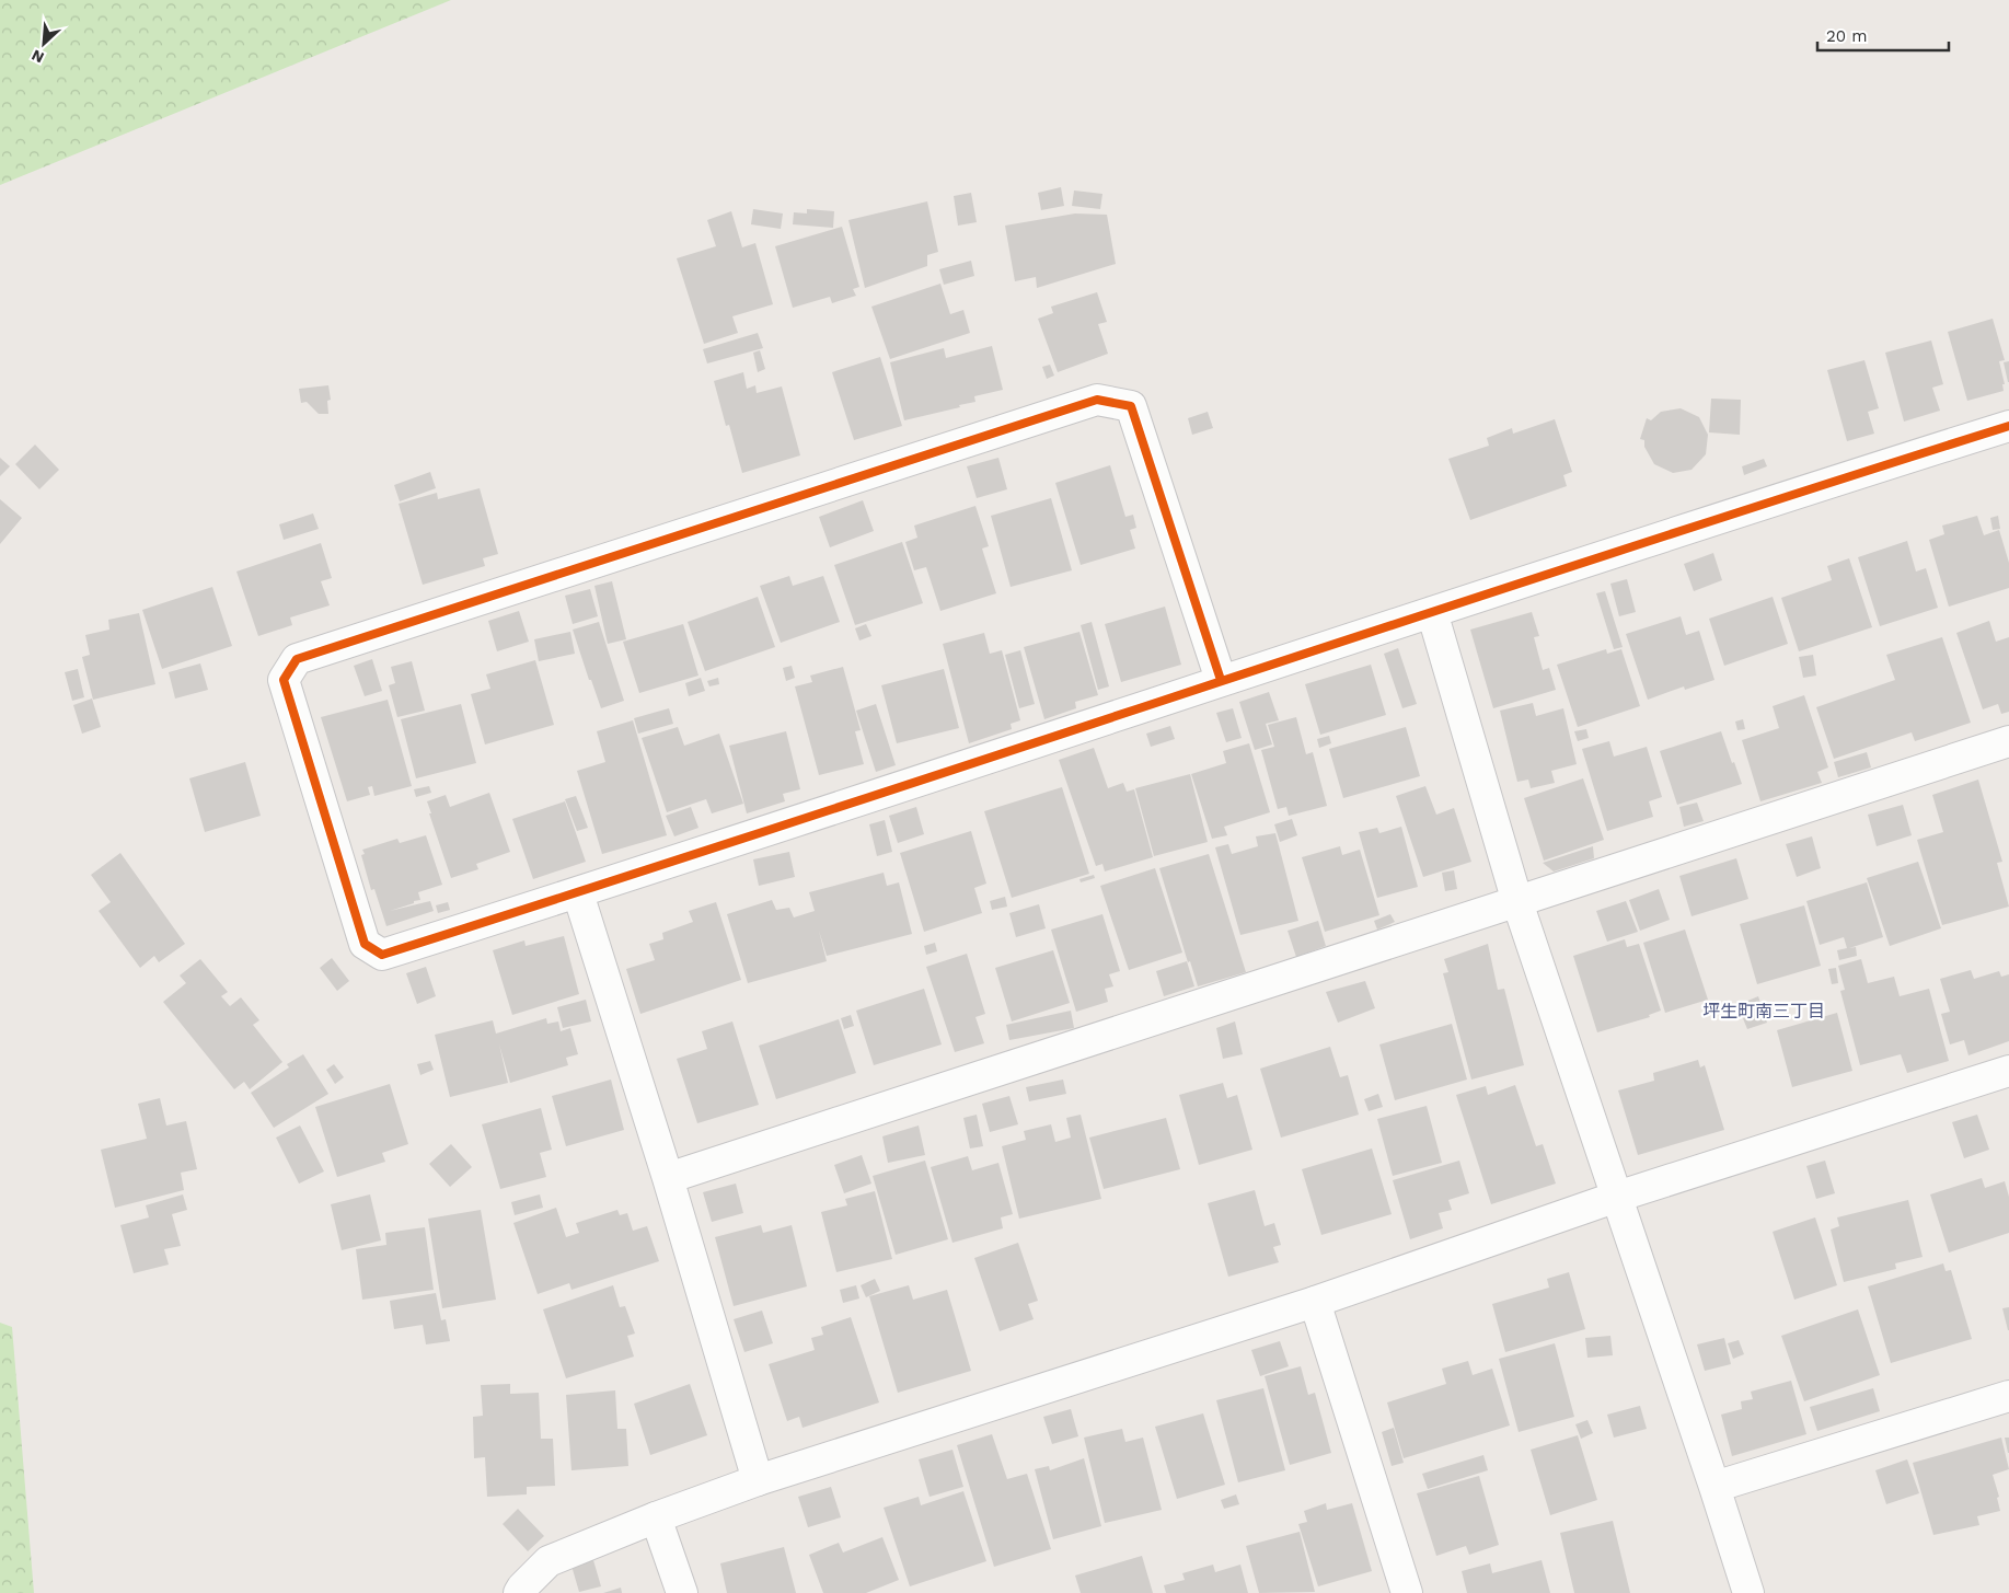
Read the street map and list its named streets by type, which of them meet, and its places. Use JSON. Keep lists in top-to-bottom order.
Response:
{
  "districts": ["坪生町南三丁目"],
  "scale_bar": "20 m",
  "north": "bottom left"
}
